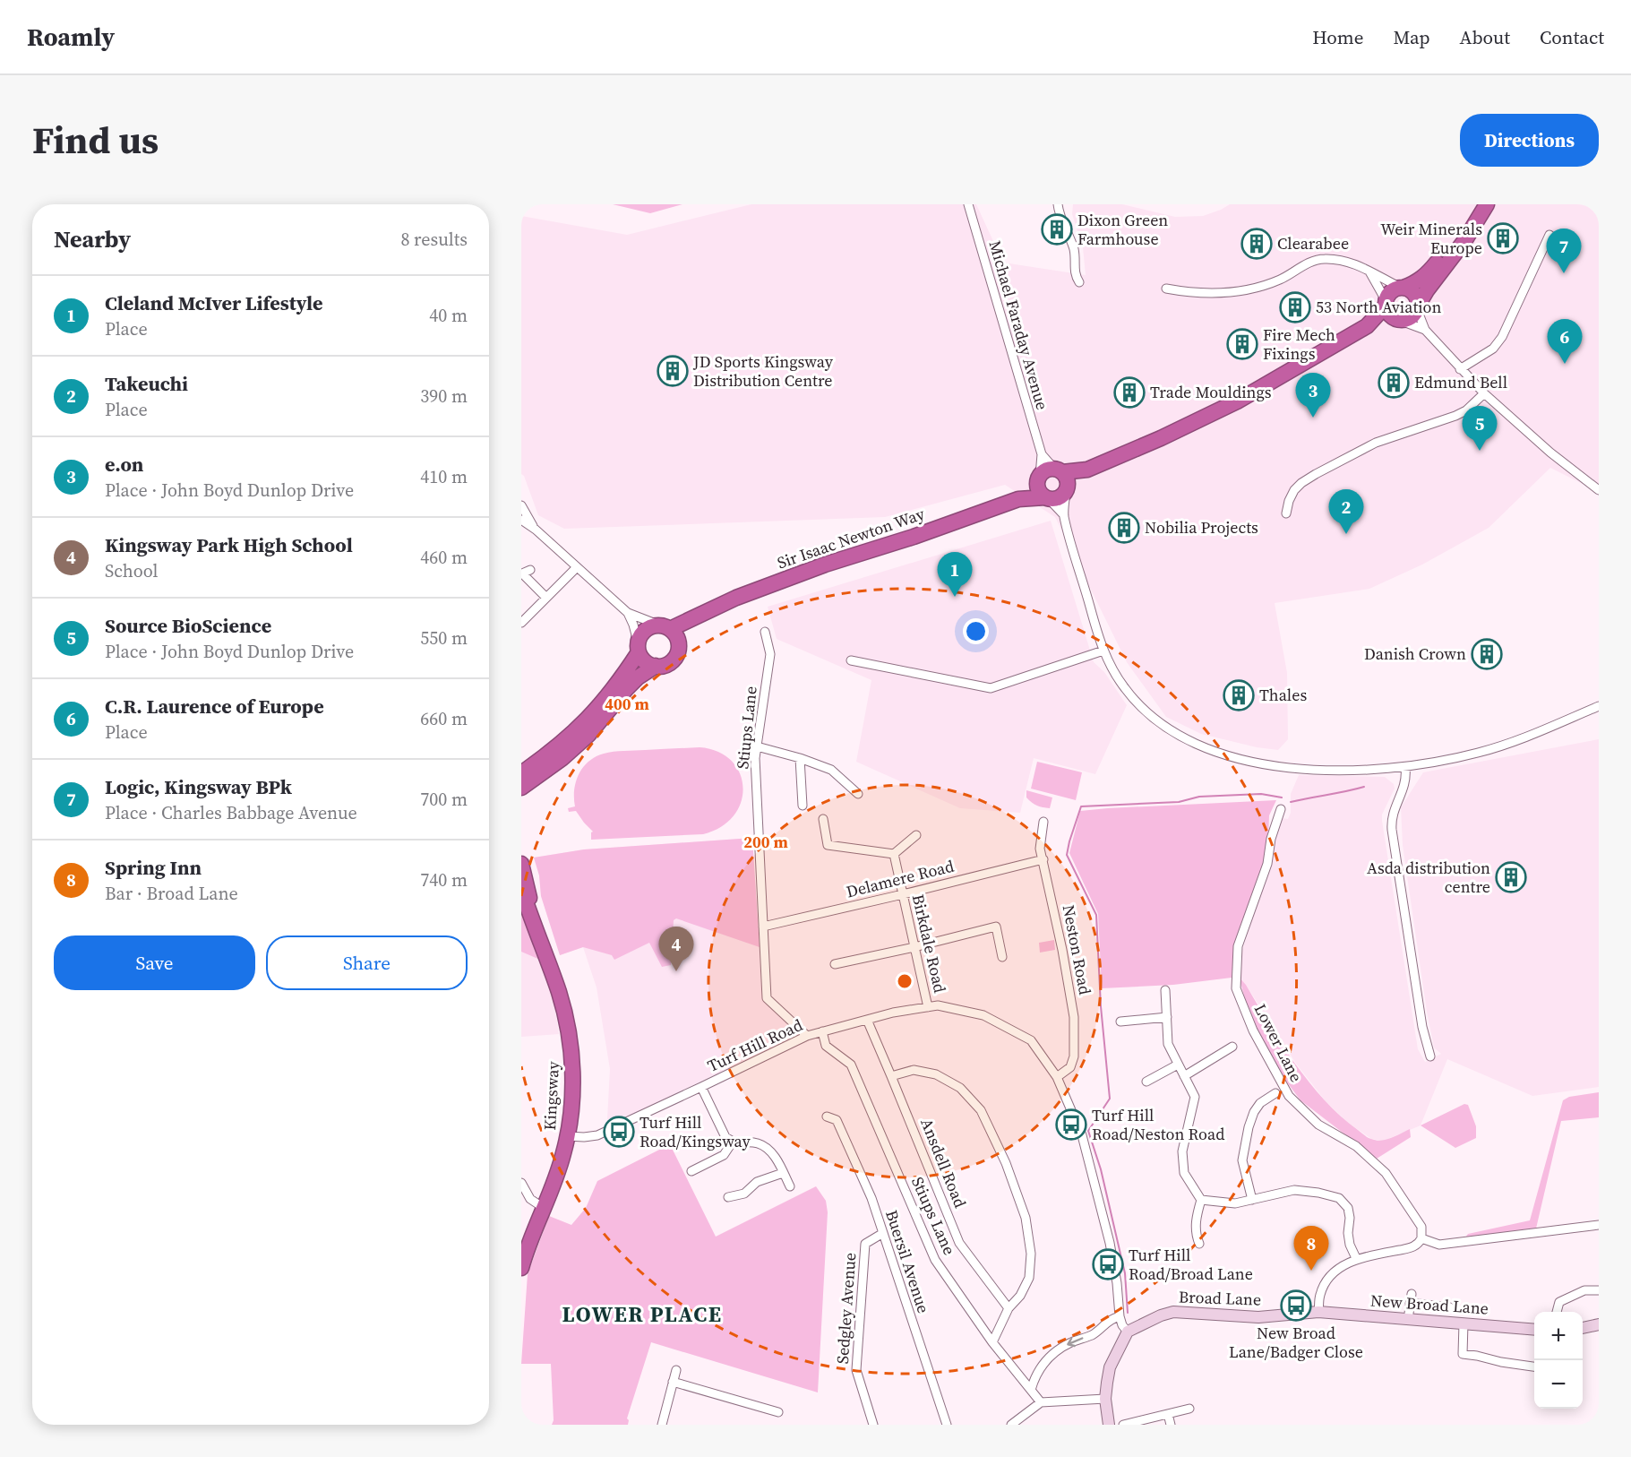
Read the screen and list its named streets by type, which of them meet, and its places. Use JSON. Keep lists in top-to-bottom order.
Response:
{
  "streets": {
    "highway": ["Sir Isaac Newton Way", "Kingsway"],
    "main road": ["Broad Lane", "New Broad Lane"],
    "street": [
      "Michael Faraday Avenue",
      "Stiups Lane",
      "Delamere Road",
      "Birkdale Road",
      "Neston Road",
      "Lower Lane",
      "Turf Hill Road",
      "Ansdell Road",
      "Buersil Avenue",
      "Sedgley Avenue"
    ]
  },
  "crossings": [
    ["Stiups Lane", "Delamere Road"],
    ["Stiups Lane", "Turf Hill Road"],
    ["Delamere Road", "Birkdale Road"],
    ["Delamere Road", "Neston Road"],
    ["Birkdale Road", "Turf Hill Road"],
    ["Neston Road", "Turf Hill Road"],
    ["Turf Hill Road", "Kingsway"],
    ["Turf Hill Road", "Ansdell Road"],
    ["Turf Hill Road", "Broad Lane"],
    ["Buersil Avenue", "Sedgley Avenue"],
    ["Broad Lane", "New Broad Lane"]
  ],
  "districts": ["LOWER PLACE"],
  "places": {
    "building": [
      "Dixon Green Farmhouse",
      "Weir Minerals Europe",
      "Clearabee",
      "53 North Aviation",
      "Fire Mech Fixings",
      "JD Sports Kingsway Distribution Centre",
      "Edmund Bell",
      "Trade Mouldings",
      "Nobilia Projects",
      "Danish Crown",
      "Thales",
      "Asda distribution centre"
    ],
    "bus stop": [
      "Turf Hill Road/Neston Road",
      "Turf Hill Road/Kingsway",
      "Turf Hill Road/Broad Lane",
      "New Broad Lane/Badger Close"
    ]
  },
  "page": {
    "header": "Roamly",
    "nav": [
      "Home",
      "Map",
      "About",
      "Contact"
    ],
    "title": "Find us",
    "buttons": [
      "Directions",
      ["Save", "Share"]
    ],
    "heading": ["Nearby", "8 results"],
    "pins": [
      "7",
      "6",
      "3",
      "5",
      "2",
      "1",
      "4",
      "8"
    ],
    "list": [
      {
        "mark": "1",
        "name": "Cleland McIver Lifestyle",
        "note": "Place",
        "value": "40 m"
      },
      {
        "mark": "2",
        "name": "Takeuchi",
        "note": "Place",
        "value": "390 m"
      },
      {
        "mark": "3",
        "name": "e.on",
        "note": "Place · John Boyd Dunlop Drive",
        "value": "410 m"
      },
      {
        "mark": "4",
        "name": "Kingsway Park High School",
        "note": "School",
        "value": "460 m"
      },
      {
        "mark": "5",
        "name": "Source BioScience",
        "note": "Place · John Boyd Dunlop Drive",
        "value": "550 m"
      },
      {
        "mark": "6",
        "name": "C.R. Laurence of Europe",
        "note": "Place",
        "value": "660 m"
      },
      {
        "mark": "7",
        "name": "Logic, Kingsway BPk",
        "note": "Place · Charles Babbage Avenue",
        "value": "700 m"
      },
      {
        "mark": "8",
        "name": "Spring Inn",
        "note": "Bar · Broad Lane",
        "value": "740 m"
      }
    ],
    "map_buttons": ["+", "−"]
  },
  "rings": ["400 m", "200 m"]
}
